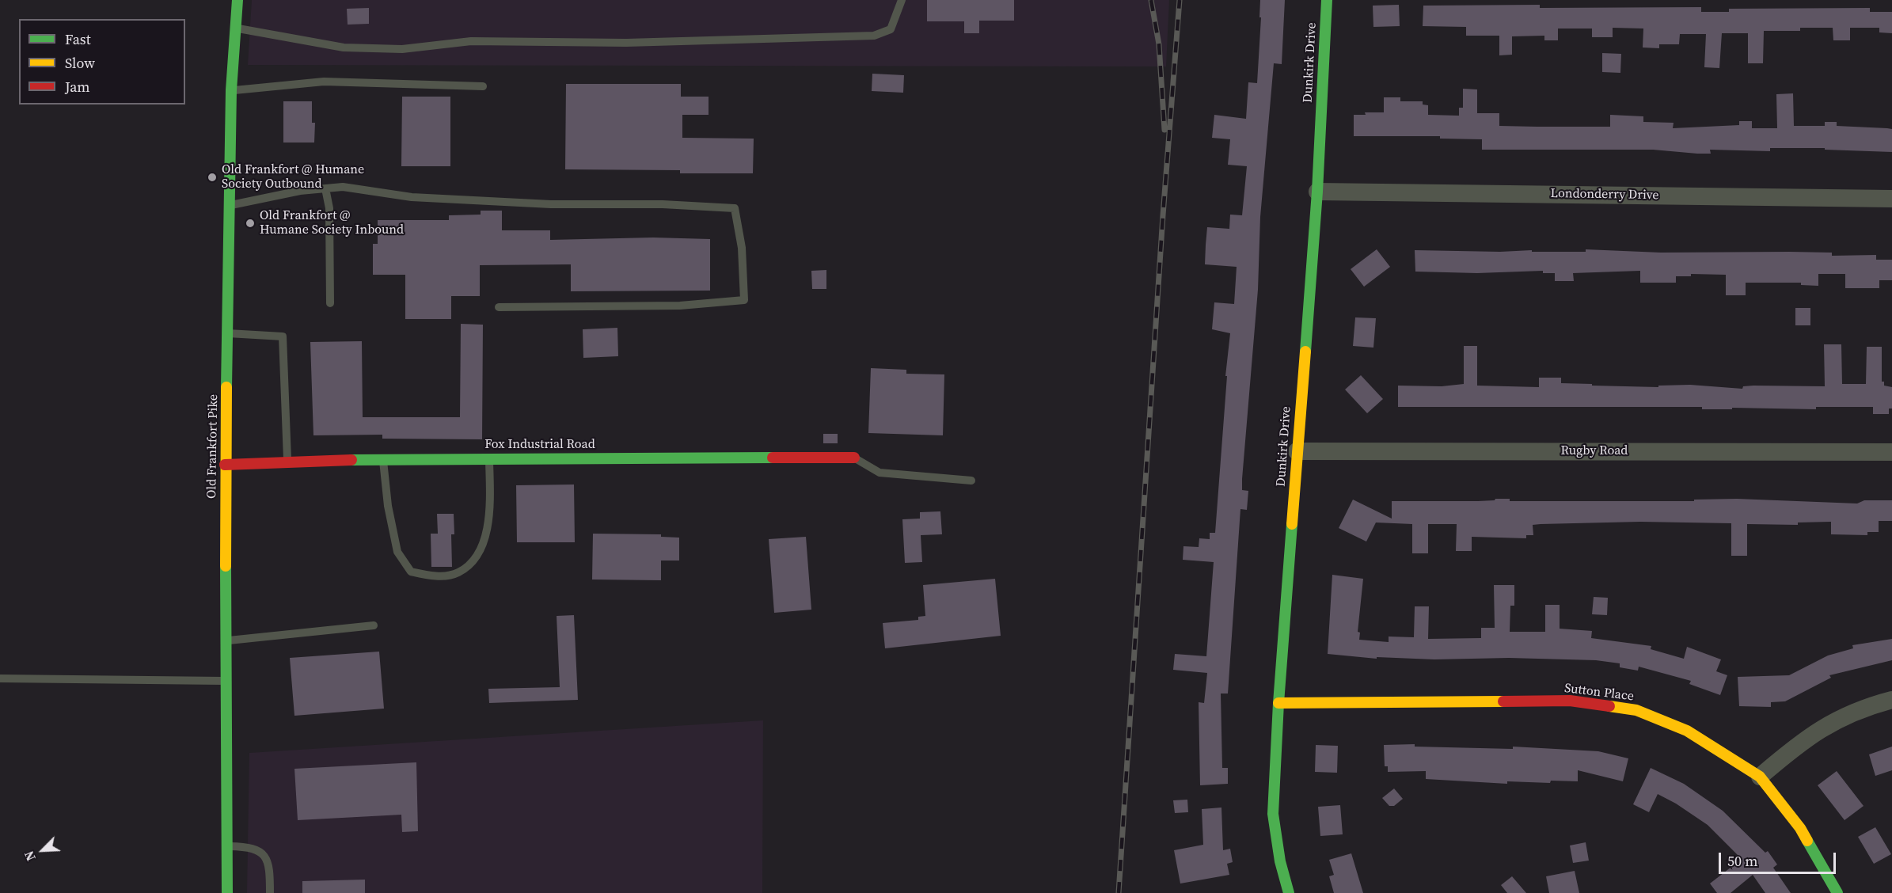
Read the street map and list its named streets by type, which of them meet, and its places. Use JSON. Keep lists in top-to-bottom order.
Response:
{
  "streets": {
    "street": [
      "Dunkirk Drive",
      "Londonderry Drive",
      "Fox Industrial Road",
      "Old Frankfort Pike",
      "Rugby Road",
      "Sutton Place"
    ]
  },
  "crossings": [
    ["Dunkirk Drive", "Londonderry Drive"],
    ["Dunkirk Drive", "Rugby Road"],
    ["Dunkirk Drive", "Sutton Place"],
    ["Fox Industrial Road", "Old Frankfort Pike"]
  ],
  "places": ["Old Frankfort @ Humane Society Outbound", "Old Frankfort @ Humane Society Inbound"],
  "legend": ["Fast", "Slow", "Jam"],
  "scale_bar": "50 m",
  "north": "bottom left"
}
